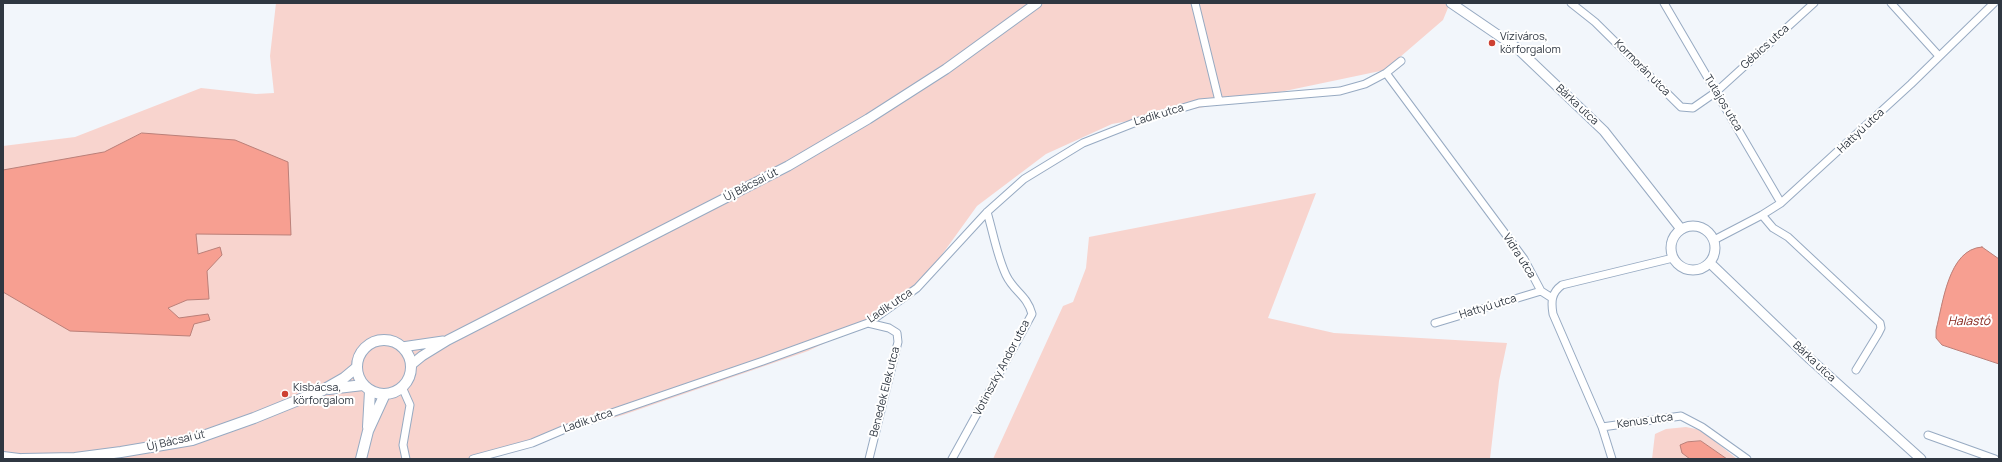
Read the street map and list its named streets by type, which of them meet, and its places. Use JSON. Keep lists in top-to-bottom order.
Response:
{
  "streets": {
    "main road": ["Új Bácsai út"],
    "street": [
      "Gébics utca",
      "Kormorán utca",
      "Tutajos utca",
      "Bárka utca",
      "Ladik utca",
      "Hattyú utca",
      "Vidra utca",
      "Votinszky Andor utca",
      "Benedek Elek utca",
      "Kenus utca"
    ]
  },
  "crossings": [
    ["Gébics utca", "Kormorán utca"],
    ["Gébics utca", "Tutajos utca"],
    ["Kormorán utca", "Tutajos utca"],
    ["Tutajos utca", "Hattyú utca"],
    ["Bárka utca", "Hattyú utca"],
    ["Ladik utca", "Vidra utca"],
    ["Ladik utca", "Votinszky Andor utca"],
    ["Ladik utca", "Benedek Elek utca"],
    ["Hattyú utca", "Vidra utca"]
  ],
  "water": ["Halastó"],
  "places": ["Víziváros, körforgalom", "Kisbácsa, körforgalom"]
}
